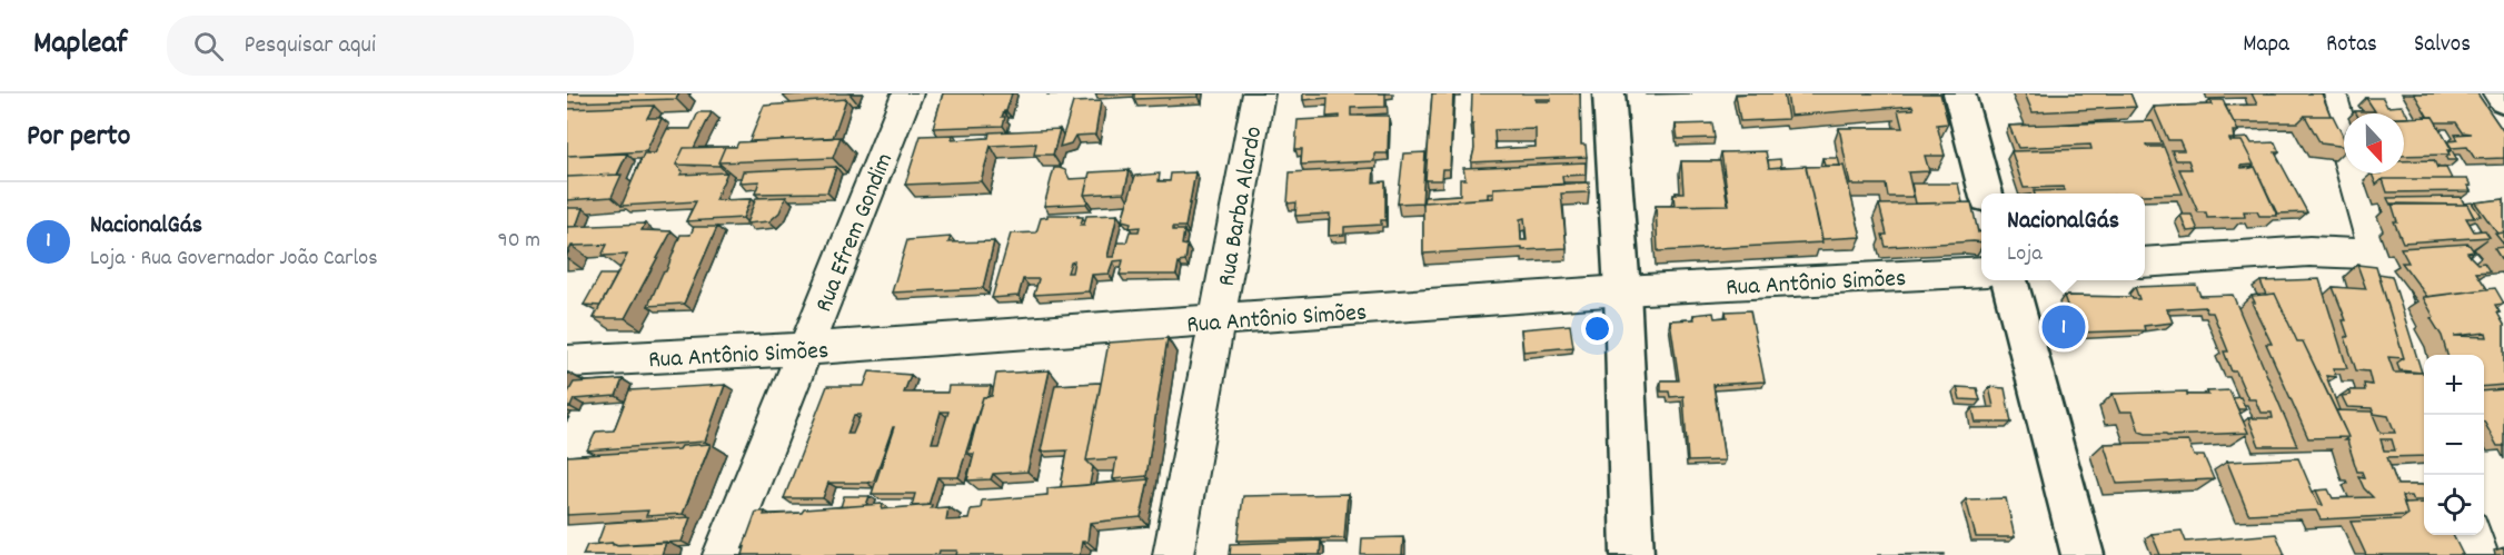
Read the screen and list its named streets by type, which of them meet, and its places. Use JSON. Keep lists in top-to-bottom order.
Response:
{
  "streets": {
    "street": ["Rua Barba Alardo", "Rua Efrem Gondim", "Rua Antônio Simões"]
  },
  "crossings": [
    ["Rua Barba Alardo", "Rua Antônio Simões"],
    ["Rua Efrem Gondim", "Rua Antônio Simões"]
  ],
  "north": "bottom",
  "page": {
    "header": "Mapleaf",
    "search": "Pesquisar aqui",
    "nav": ["Mapa", "Rotas", "Salvos"],
    "heading": "Por perto",
    "list": [
      {
        "mark": "1",
        "name": "NacionalGás",
        "note": "Loja · Rua Governador João Carlos",
        "value": "90 m"
      }
    ],
    "popup": ["NacionalGás", "Loja"],
    "pins": "1",
    "map_buttons": ["+", "−"]
  }
}
